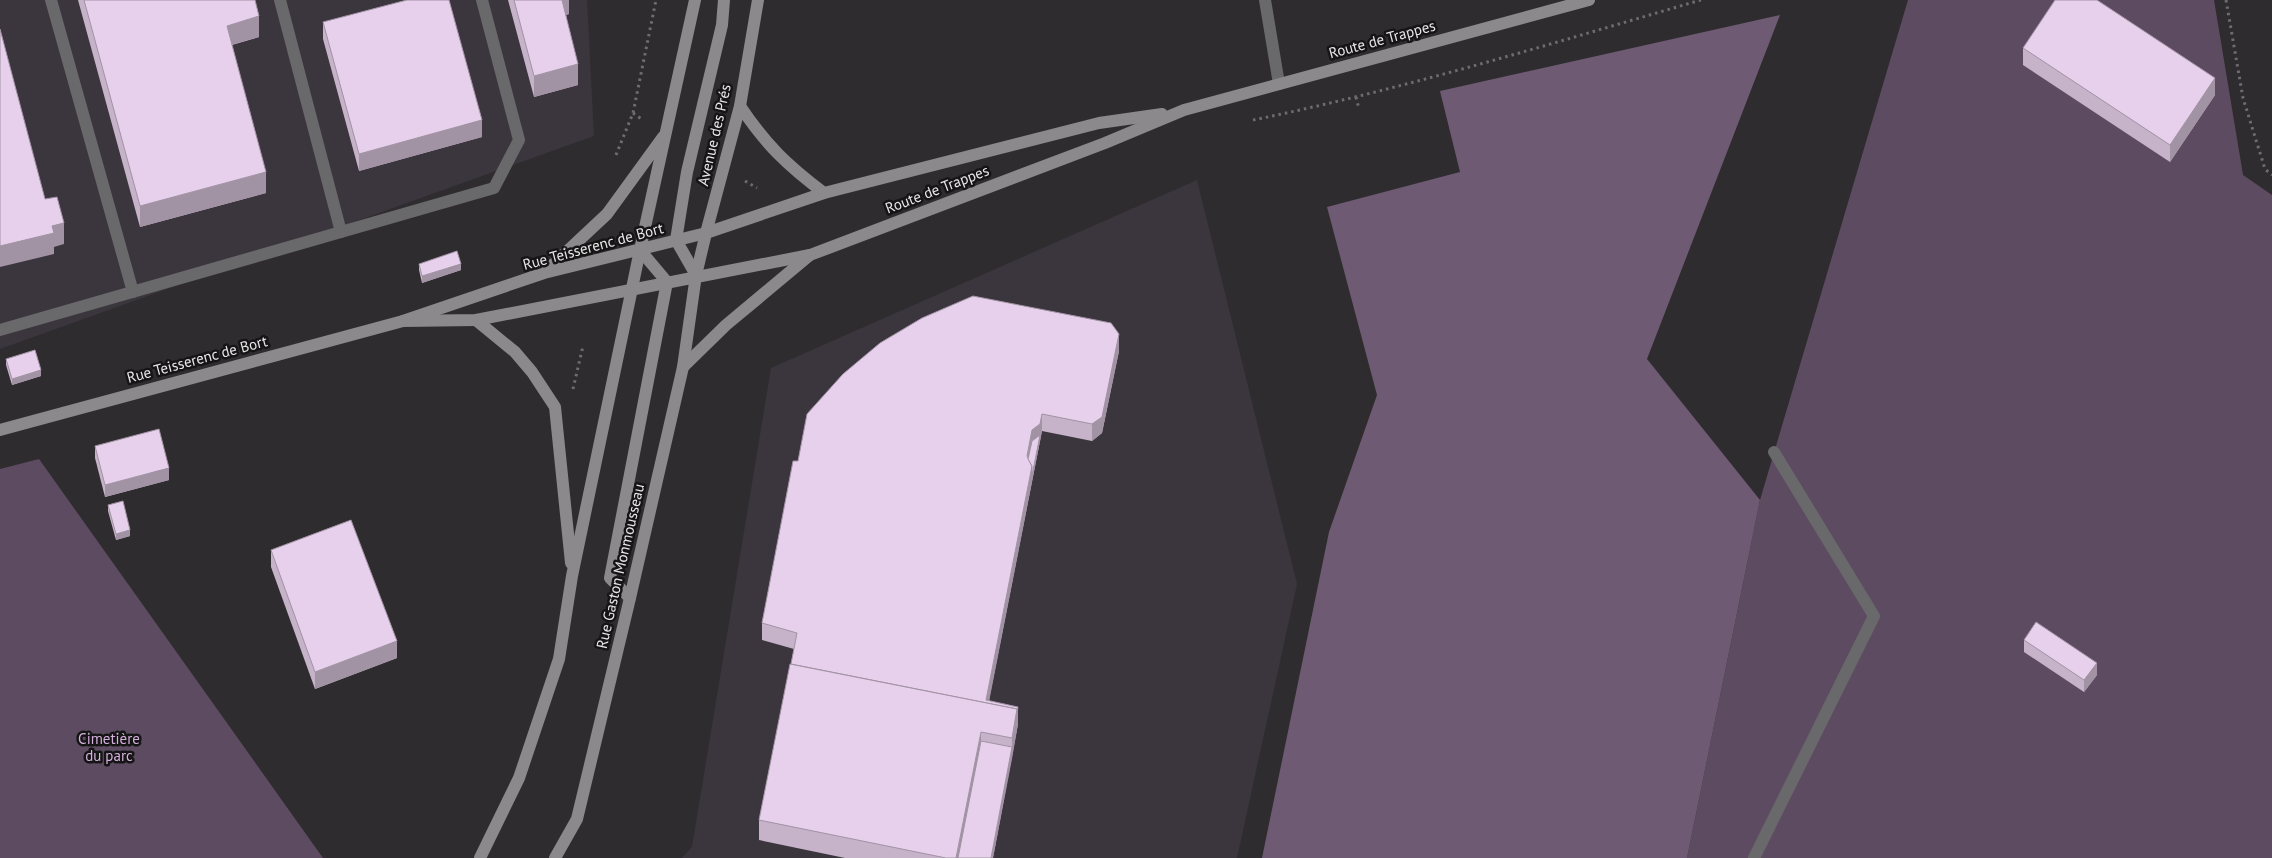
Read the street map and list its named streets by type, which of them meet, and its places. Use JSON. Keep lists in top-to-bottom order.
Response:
{
  "streets": {
    "main road": [
      "Route de Trappes",
      "Avenue des Prés",
      "Rue Teisserenc de Bort",
      "Rue Gaston Monmousseau"
    ]
  },
  "crossings": [
    ["Route de Trappes", "Avenue des Prés"],
    ["Route de Trappes", "Rue Teisserenc de Bort"],
    ["Route de Trappes", "Rue Gaston Monmousseau"],
    ["Avenue des Prés", "Rue Teisserenc de Bort"],
    ["Avenue des Prés", "Rue Gaston Monmousseau"],
    ["Rue Teisserenc de Bort", "Rue Gaston Monmousseau"]
  ],
  "parks": ["Cimetière du parc"]
}
